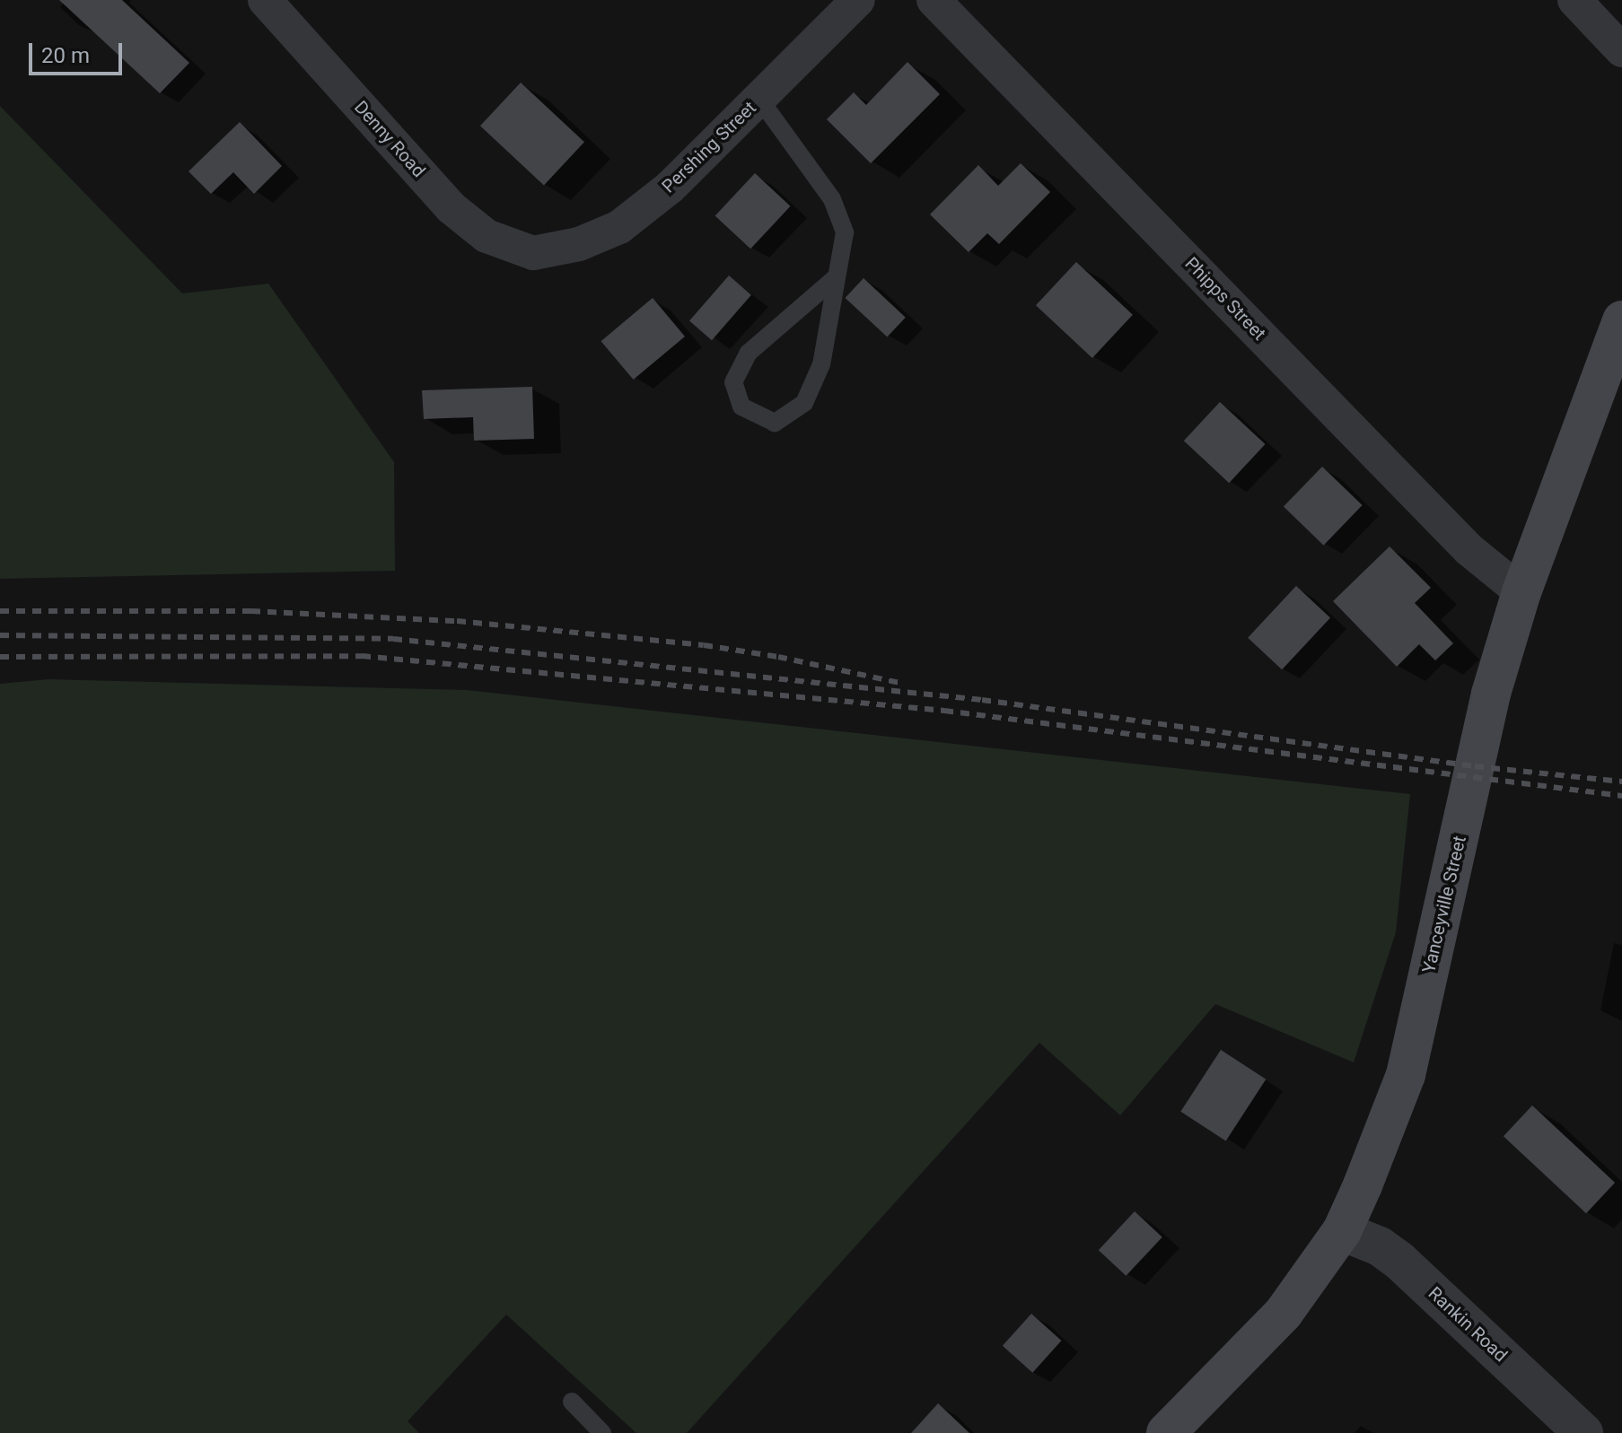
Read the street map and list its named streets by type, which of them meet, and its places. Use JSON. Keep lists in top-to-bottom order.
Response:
{
  "streets": {
    "main road": ["Yanceyville Street"],
    "street": [
      "Denny Road",
      "Pershing Street",
      "Phipps Street",
      "Rankin Road"
    ]
  },
  "crossings": [
    ["Denny Road", "Pershing Street"],
    ["Phipps Street", "Yanceyville Street"],
    ["Yanceyville Street", "Rankin Road"]
  ],
  "scale_bar": "20 m"
}
